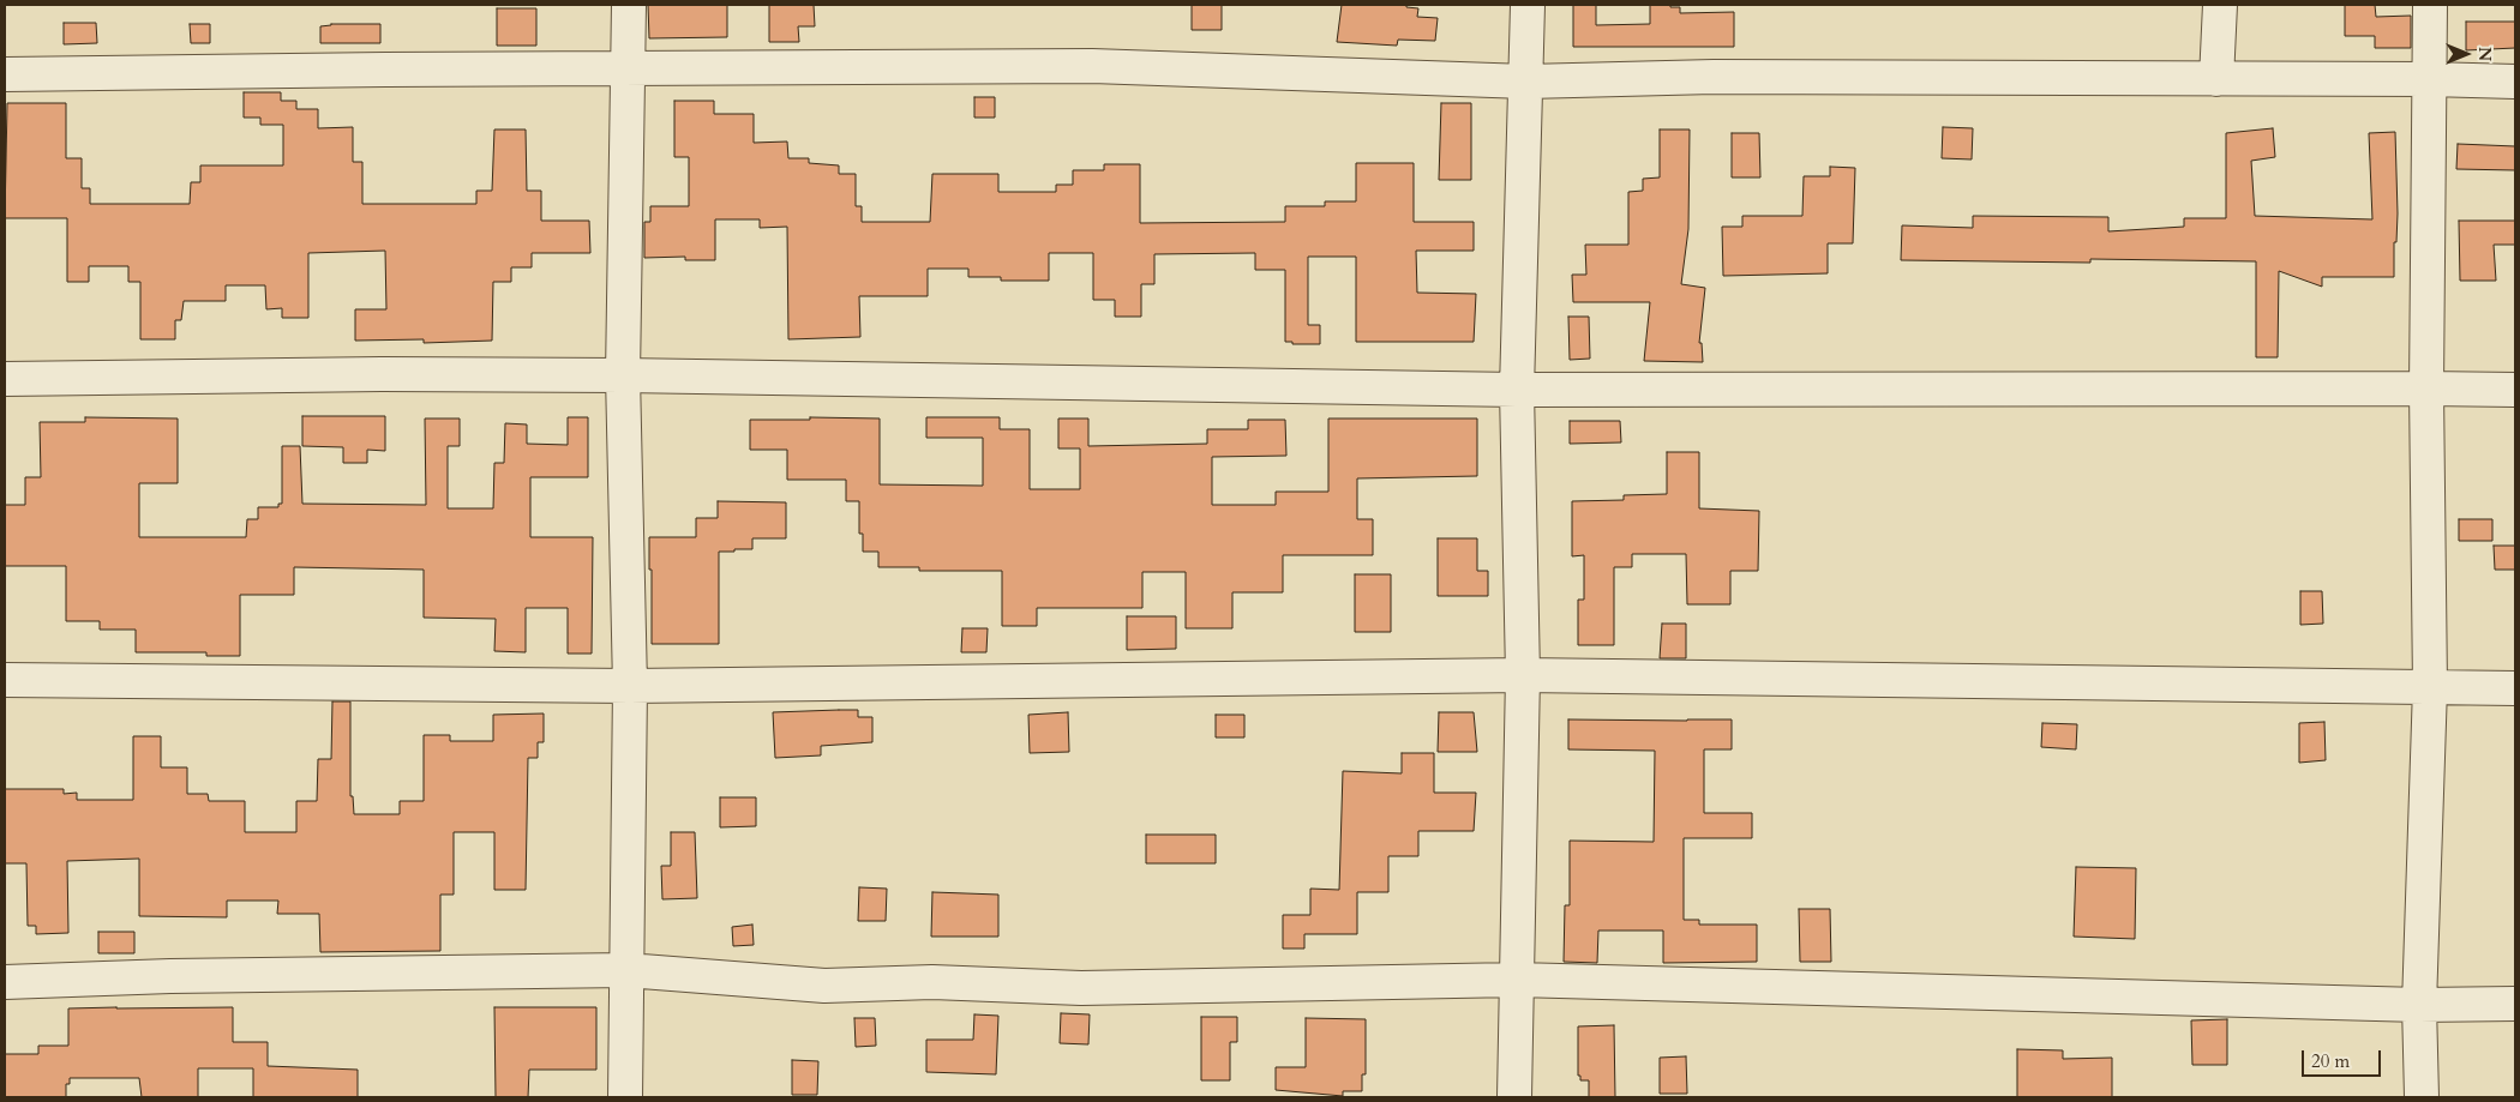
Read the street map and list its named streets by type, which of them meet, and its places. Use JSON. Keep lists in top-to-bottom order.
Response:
{
  "scale_bar": "20 m",
  "north": "right"
}
